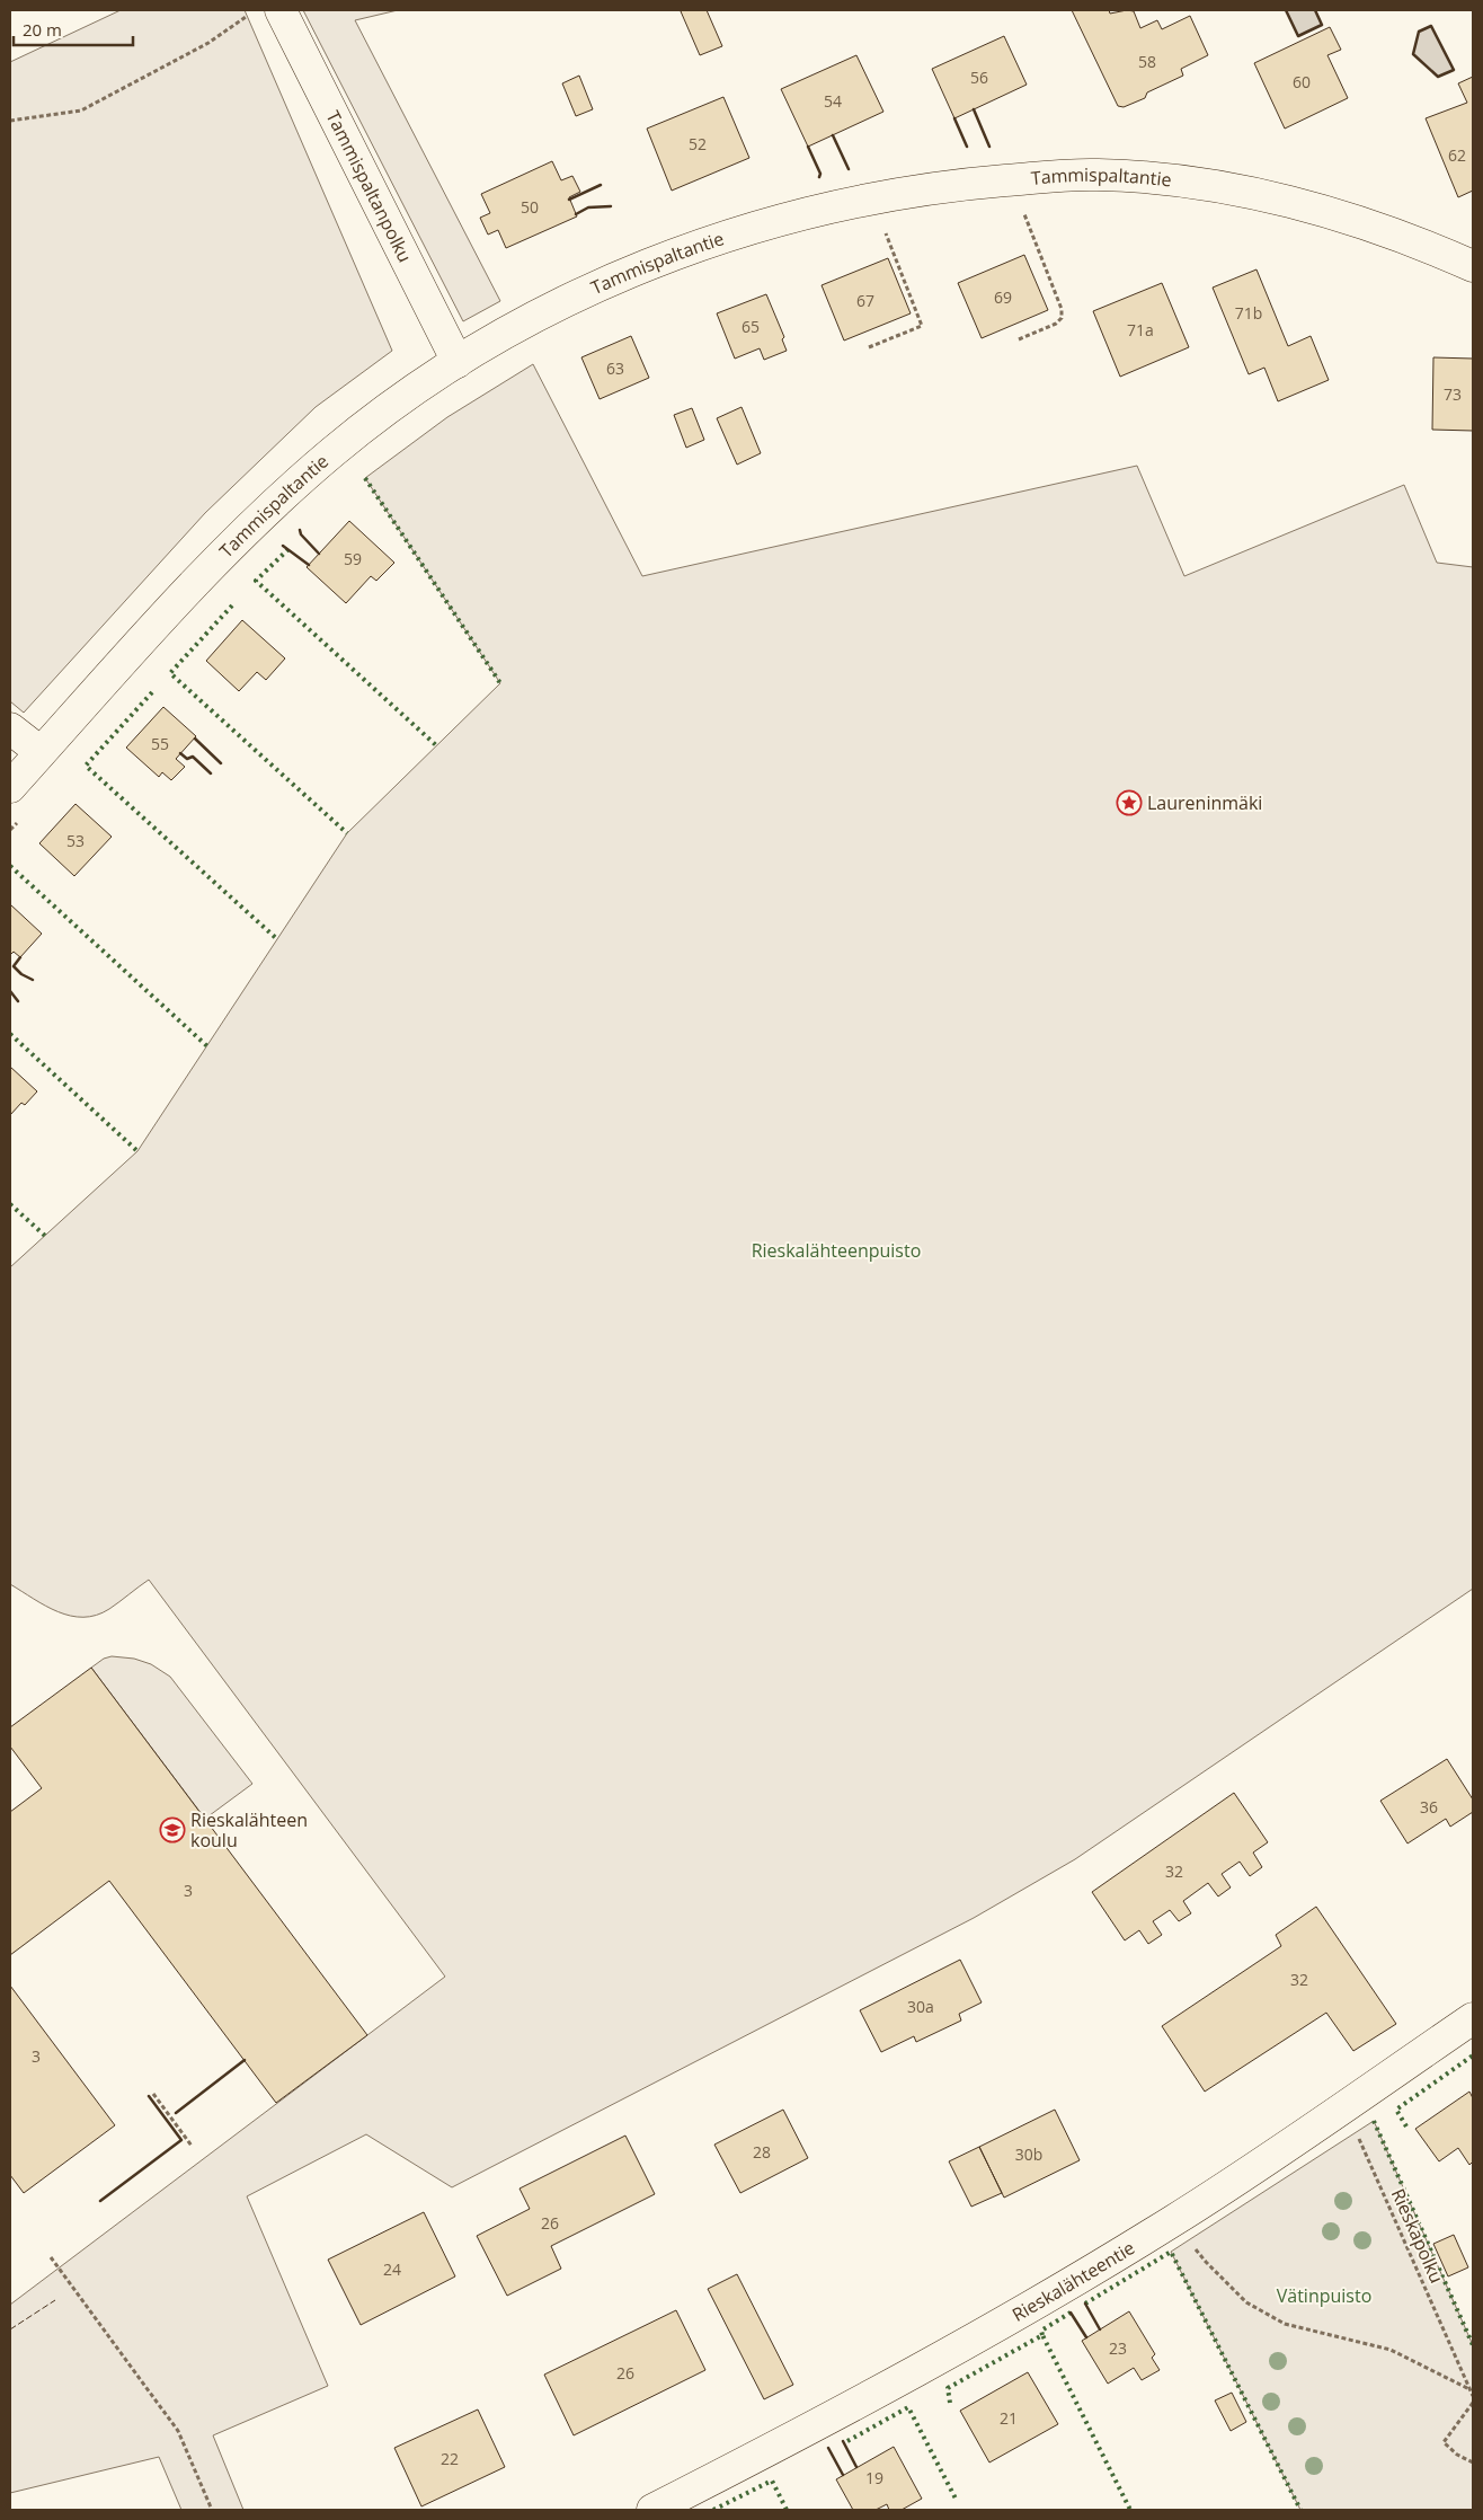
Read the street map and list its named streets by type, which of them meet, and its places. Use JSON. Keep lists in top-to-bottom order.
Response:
{
  "streets": {
    "street": ["Tammispaltantie", "Tammispaltanpolku", "Rieskalähteentie"],
    "path": ["Rieskapolku"]
  },
  "crossings": [
    ["Tammispaltantie", "Tammispaltanpolku"],
    ["Rieskapolku", "Rieskalähteentie"]
  ],
  "parks": ["Rieskalähteenpuisto", "Vätinpuisto"],
  "places": {
    "place": ["Laureninmäki"],
    "school or university": ["Rieskalähteen koulu"]
  },
  "house_numbers": [
    "58",
    "56",
    "60",
    "54",
    "52",
    "62",
    "50",
    "69",
    "67",
    "71b",
    "65",
    "71a",
    "63",
    "73",
    "59",
    "55",
    "53",
    "36",
    "32",
    "3",
    "32",
    "30a",
    "3",
    "28",
    "30b",
    "26",
    "24",
    "23",
    "26",
    "21",
    "22",
    "19"
  ],
  "scale_bar": "20 m"
}
